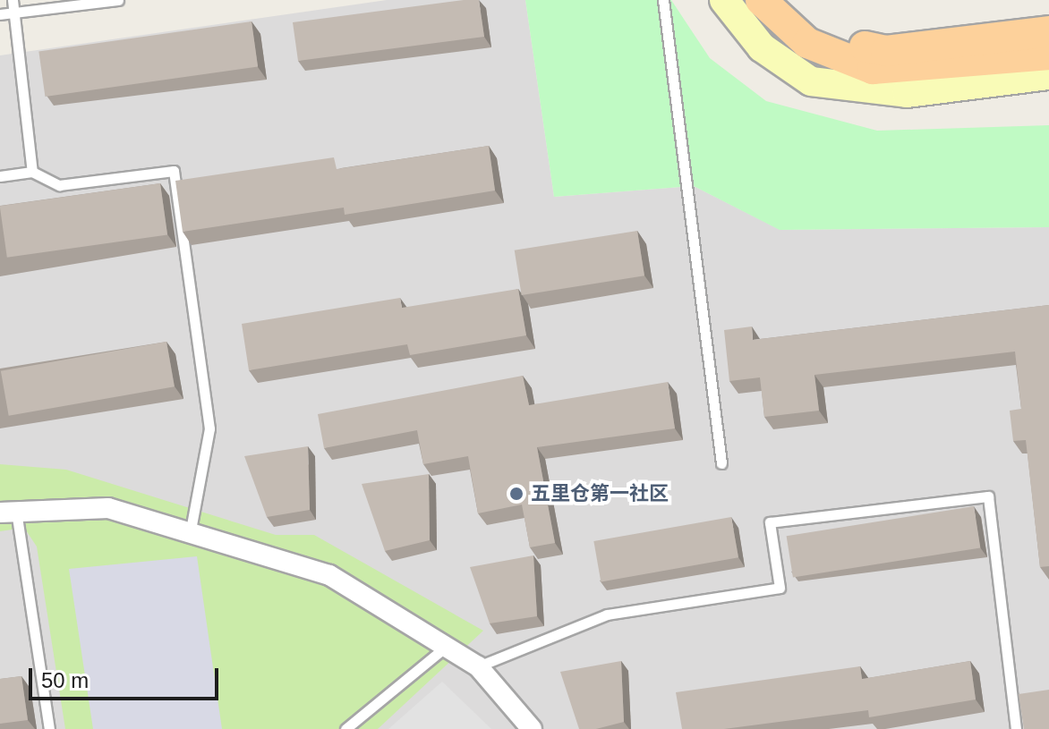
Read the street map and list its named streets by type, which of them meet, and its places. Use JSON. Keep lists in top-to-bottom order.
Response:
{
  "places": ["五里仓第一社区"],
  "scale_bar": "50 m"
}
